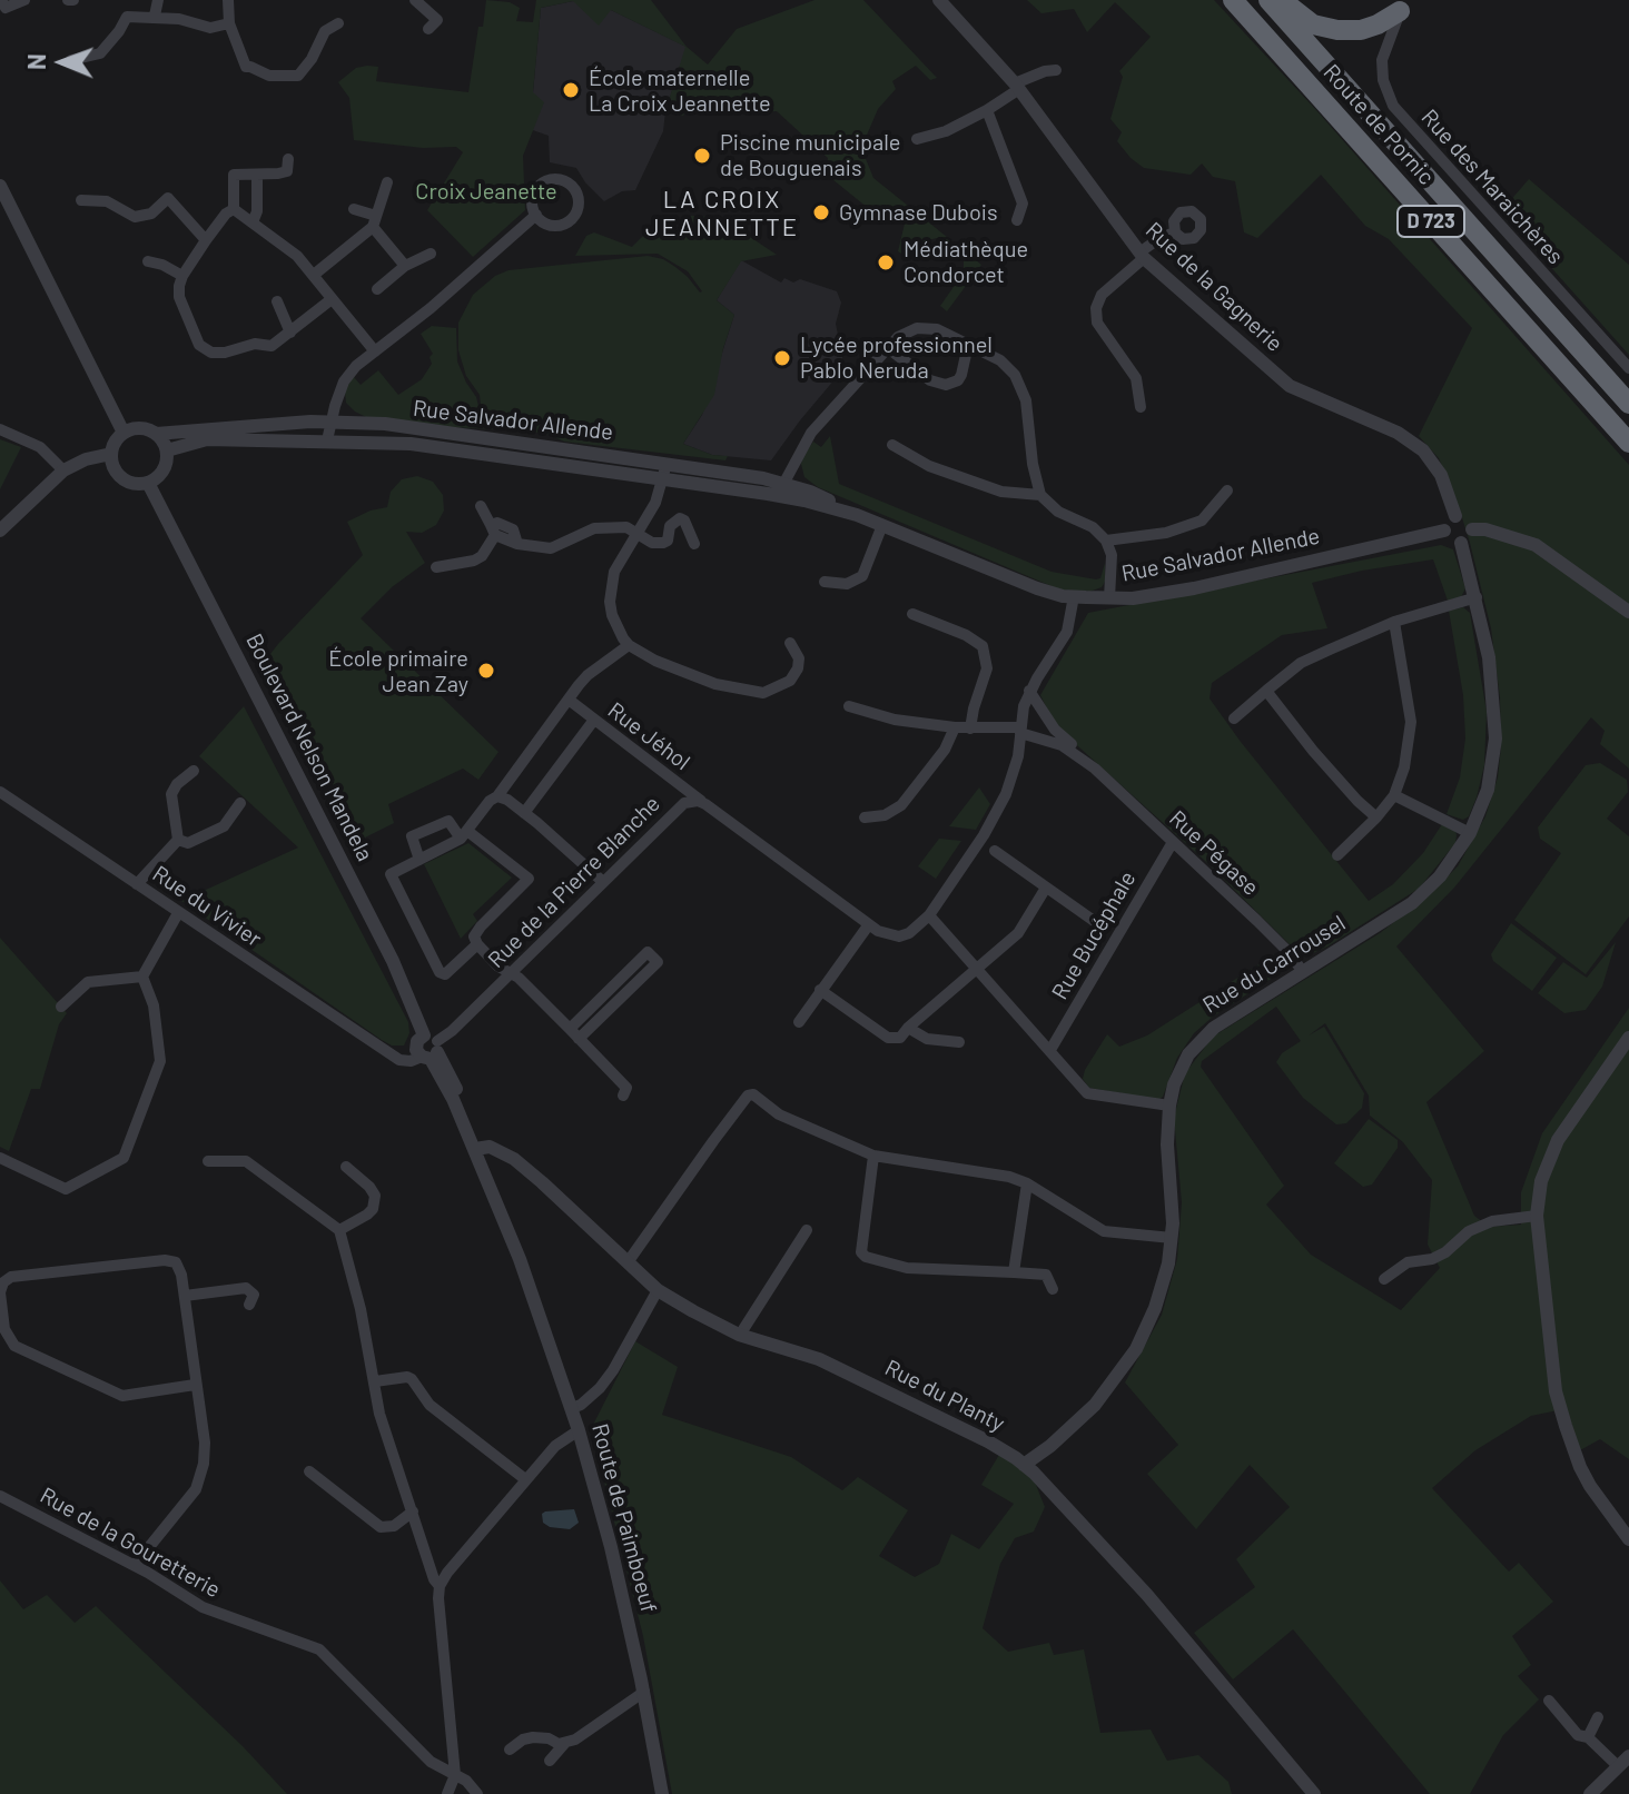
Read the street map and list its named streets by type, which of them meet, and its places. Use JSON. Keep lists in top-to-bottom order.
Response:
{
  "streets": {
    "highway": ["Route de Pornic", "D 723"],
    "street": [
      "Rue des Maraichères",
      "Rue de la Gagnerie",
      "Rue Salvador Allende",
      "Rue Jéhol",
      "Boulevard Nelson Mandela",
      "Rue Pégase",
      "Rue de la Pierre Blanche",
      "Rue du Vivier",
      "Rue Bucéphale",
      "Rue du Carrousel",
      "Rue du Planty",
      "Route de Paimboeuf",
      "Rue de la Gouretterie"
    ]
  },
  "crossings": [
    ["Rue de la Gagnerie", "Rue Salvador Allende"],
    ["Rue de la Gagnerie", "Rue du Carrousel"],
    ["Rue Salvador Allende", "Boulevard Nelson Mandela"],
    ["Rue Salvador Allende", "Rue du Carrousel"],
    ["Rue Jéhol", "Rue de la Pierre Blanche"],
    ["Boulevard Nelson Mandela", "Rue de la Pierre Blanche"],
    ["Boulevard Nelson Mandela", "Rue du Vivier"],
    ["Boulevard Nelson Mandela", "Route de Paimboeuf"],
    ["Rue Pégase", "Rue Bucéphale"],
    ["Rue Pégase", "Rue du Carrousel"],
    ["Rue de la Pierre Blanche", "Rue du Vivier"],
    ["Rue de la Pierre Blanche", "Route de Paimboeuf"],
    ["Rue du Vivier", "Route de Paimboeuf"],
    ["Rue du Carrousel", "Rue du Planty"],
    ["Rue du Planty", "Route de Paimboeuf"]
  ],
  "districts": ["LA CROIX JEANNETTE"],
  "parks": ["Croix Jeanette"],
  "places": [
    "École maternelle La Croix Jeannette",
    "Piscine municipale de Bouguenais",
    "Gymnase Dubois",
    "Médiathèque Condorcet",
    "Lycée professionnel Pablo Neruda",
    "École primaire Jean Zay"
  ],
  "north": "left"
}
